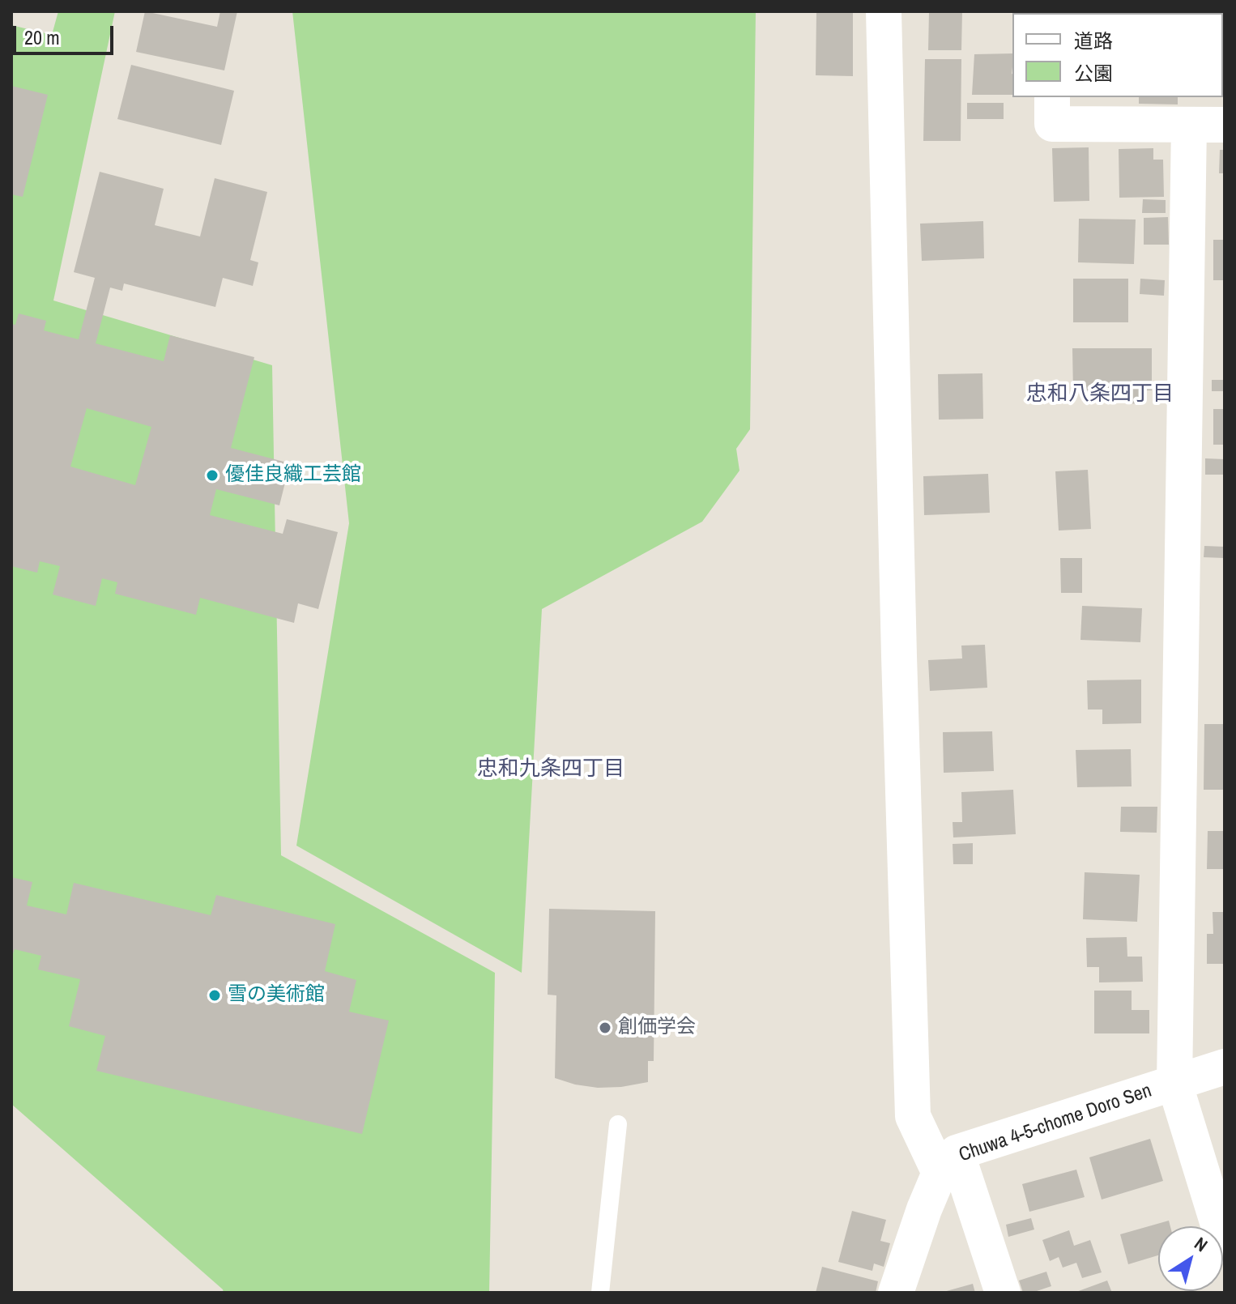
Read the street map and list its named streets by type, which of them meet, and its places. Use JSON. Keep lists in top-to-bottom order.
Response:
{
  "streets": {
    "street": ["Chuwa 4-5-chome Doro Sen"]
  },
  "districts": ["忠和八条四丁目", "忠和九条四丁目"],
  "places": ["優佳良織工芸館", "雪の美術館", "創価学会"],
  "legend": ["道路", "公園"],
  "scale_bar": "20 m",
  "north": "top right"
}
